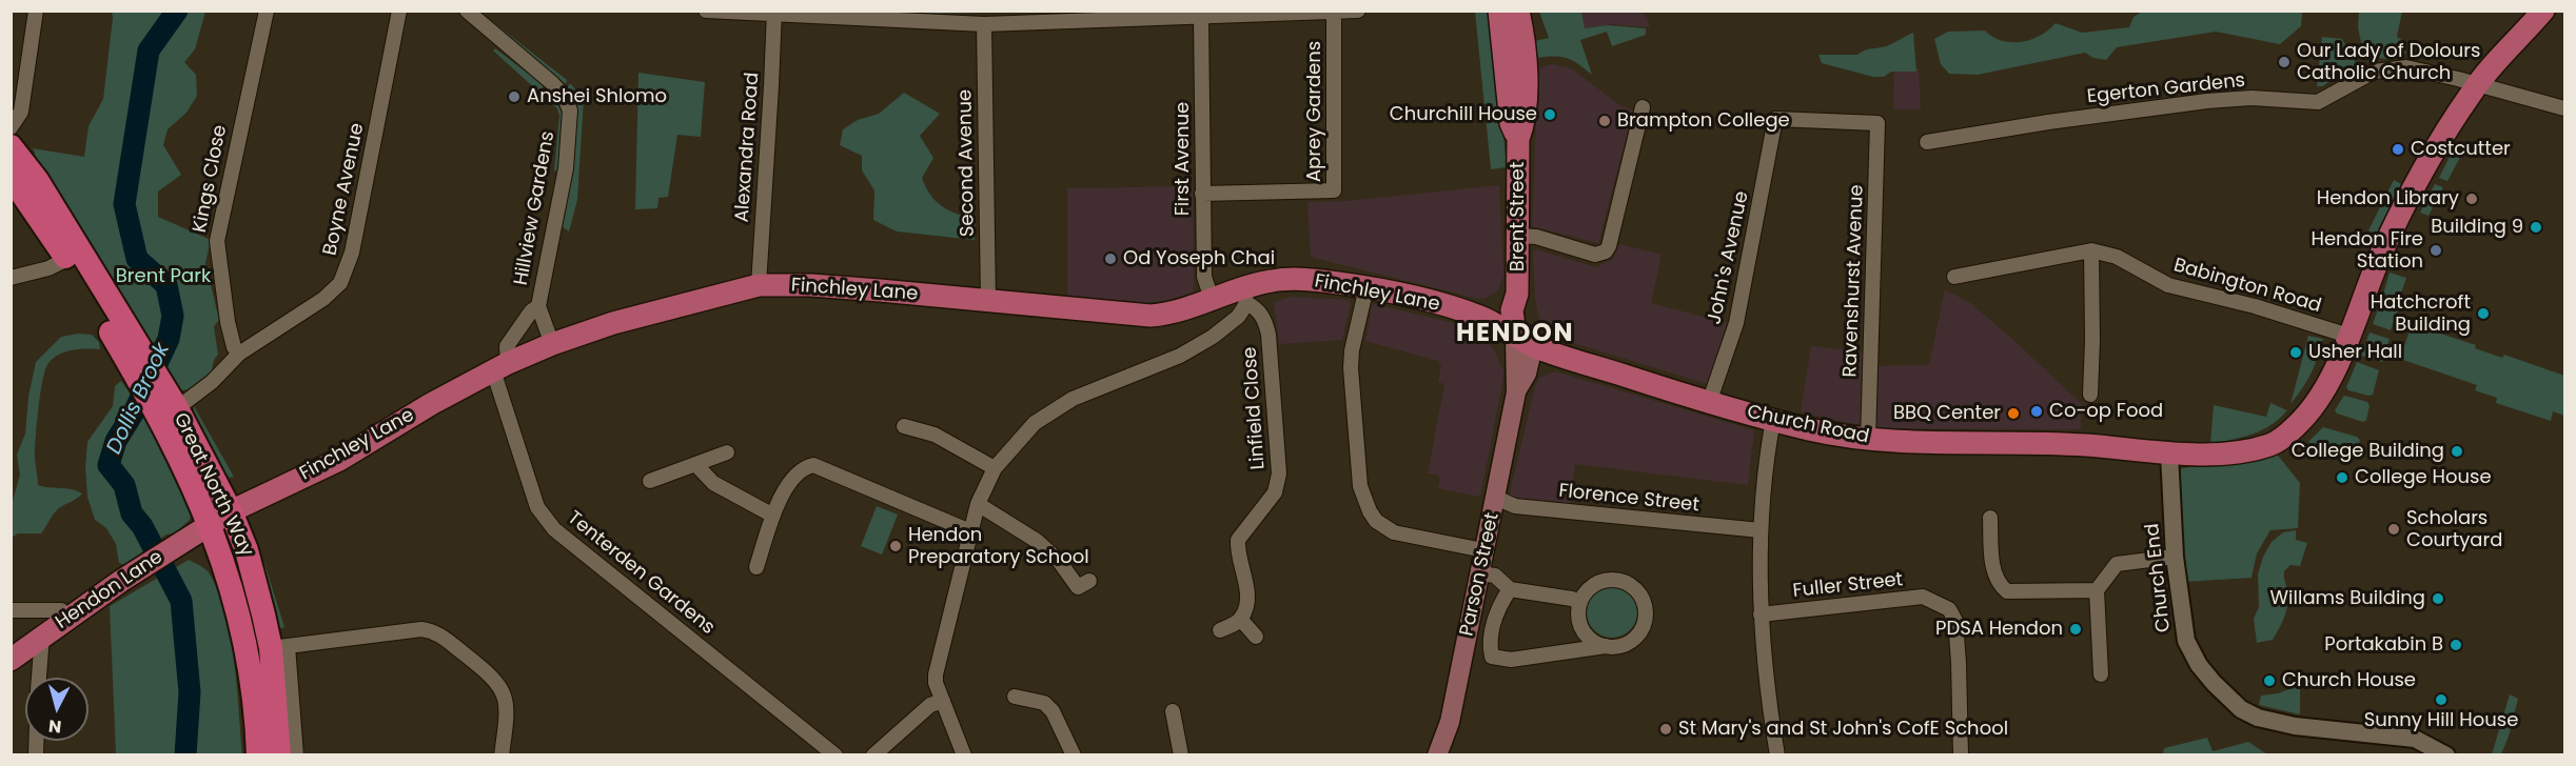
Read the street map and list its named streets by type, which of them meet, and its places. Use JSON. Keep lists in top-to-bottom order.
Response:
{
  "streets": {
    "highway": ["Great North Way"],
    "main road": [
      "Brent Street",
      "Finchley Lane",
      "Church Road",
      "Parson Street",
      "Hendon Lane"
    ],
    "street": [
      "Egerton Gardens",
      "Aprey Gardens",
      "Alexandra Road",
      "First Avenue",
      "Second Avenue",
      "Kings Close",
      "Boyne Avenue",
      "Hillview Gardens",
      "John's Avenue",
      "Ravenshurst Avenue",
      "Babington Road",
      "Linfield Close",
      "Florence Street",
      "Tenterden Gardens",
      "Church End",
      "Fuller Street"
    ]
  },
  "crossings": [
    ["Egerton Gardens", "Church Road"],
    ["Aprey Gardens", "First Avenue"],
    ["Alexandra Road", "Finchley Lane"],
    ["First Avenue", "Finchley Lane"],
    ["Second Avenue", "Finchley Lane"],
    ["Kings Close", "Boyne Avenue"],
    ["Boyne Avenue", "Great North Way"],
    ["Hillview Gardens", "Finchley Lane"],
    ["Hillview Gardens", "Tenterden Gardens"],
    ["Brent Street", "Finchley Lane"],
    ["Brent Street", "Church Road"],
    ["Brent Street", "Parson Street"],
    ["John's Avenue", "Ravenshurst Avenue"],
    ["John's Avenue", "Church Road"],
    ["Ravenshurst Avenue", "Church Road"],
    ["Babington Road", "Church Road"],
    ["Finchley Lane", "Linfield Close"],
    ["Finchley Lane", "Church Road"],
    ["Finchley Lane", "Great North Way"],
    ["Finchley Lane", "Tenterden Gardens"],
    ["Finchley Lane", "Parson Street"],
    ["Finchley Lane", "Hendon Lane"],
    ["Church Road", "Parson Street"],
    ["Church Road", "Church End"],
    ["Great North Way", "Hendon Lane"],
    ["Florence Street", "Parson Street"]
  ],
  "districts": ["HENDON"],
  "water": ["Dollis Brook"],
  "parks": ["Brent Park"],
  "places": [
    "Our Lady of Dolours Catholic Church",
    "Anshei Shlomo",
    "Churchill House",
    "Brampton College",
    "Costcutter",
    "Hendon Library",
    "Building 9",
    "Hendon Fire Station",
    "Od Yoseph Chai",
    "Hatchcroft Building",
    "Usher Hall",
    "Co-op Food",
    "BBQ Center",
    "College Building",
    "College House",
    "Scholars Courtyard",
    "Hendon Preparatory School",
    "Willams Building",
    "PDSA Hendon",
    "Portakabin B",
    "Church House",
    "Sunny Hill House",
    "St Mary's and St John's CofE School"
  ],
  "north": "bottom"
}
